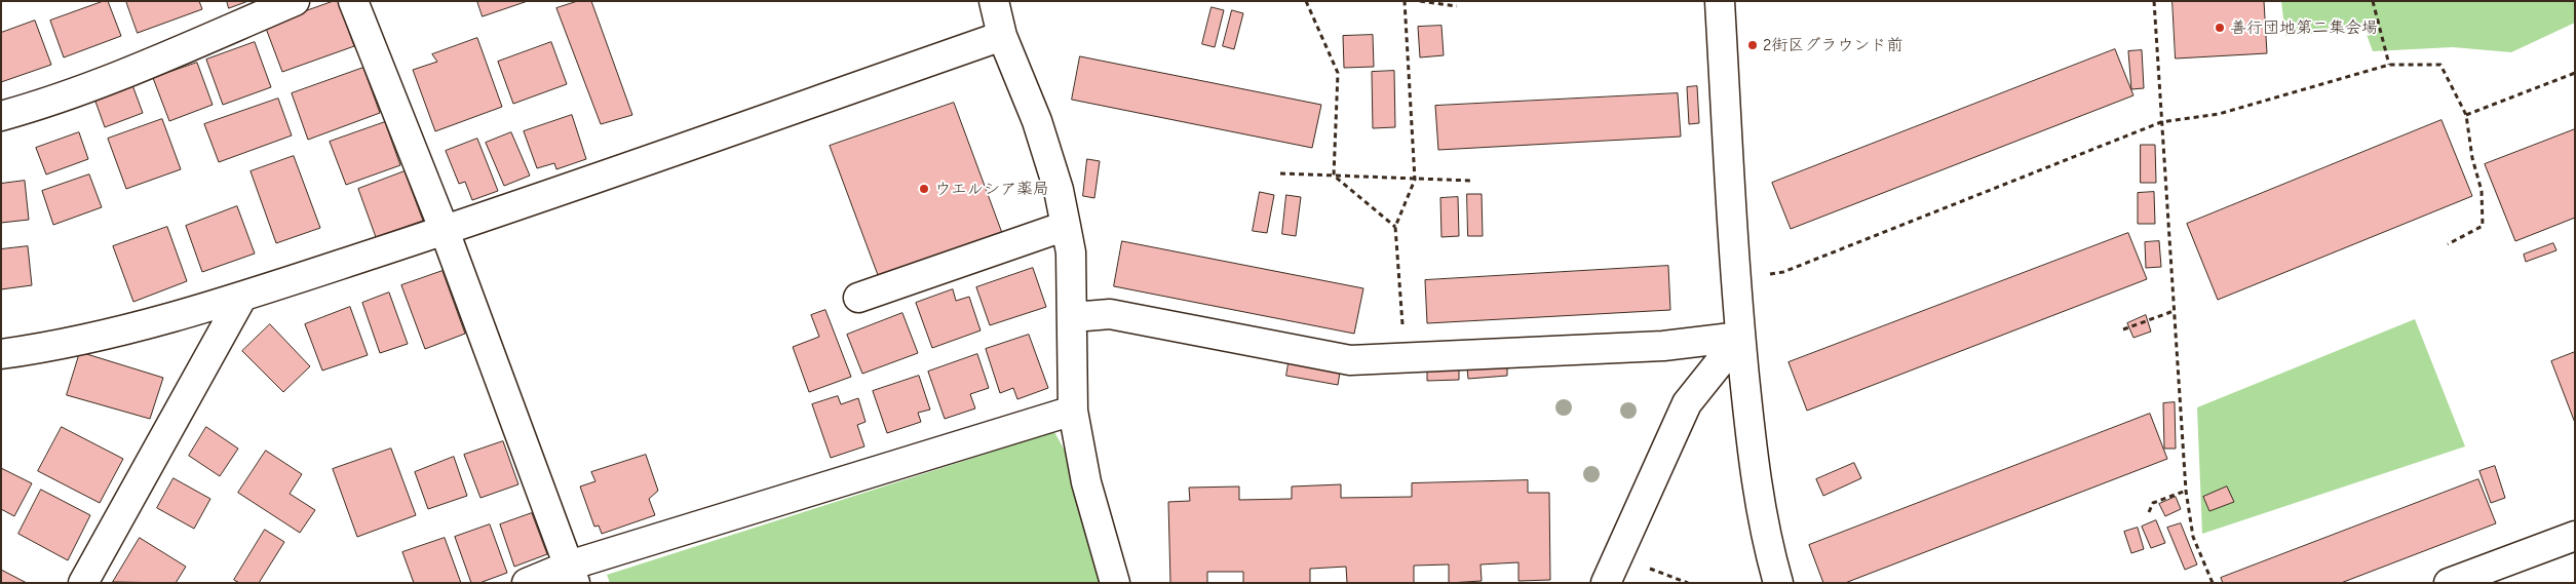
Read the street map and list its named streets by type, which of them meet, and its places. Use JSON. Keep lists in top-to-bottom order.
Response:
{
  "places": ["善行団地第二集会場", "2街区グラウンド前", "ウエルシア薬局"]
}
